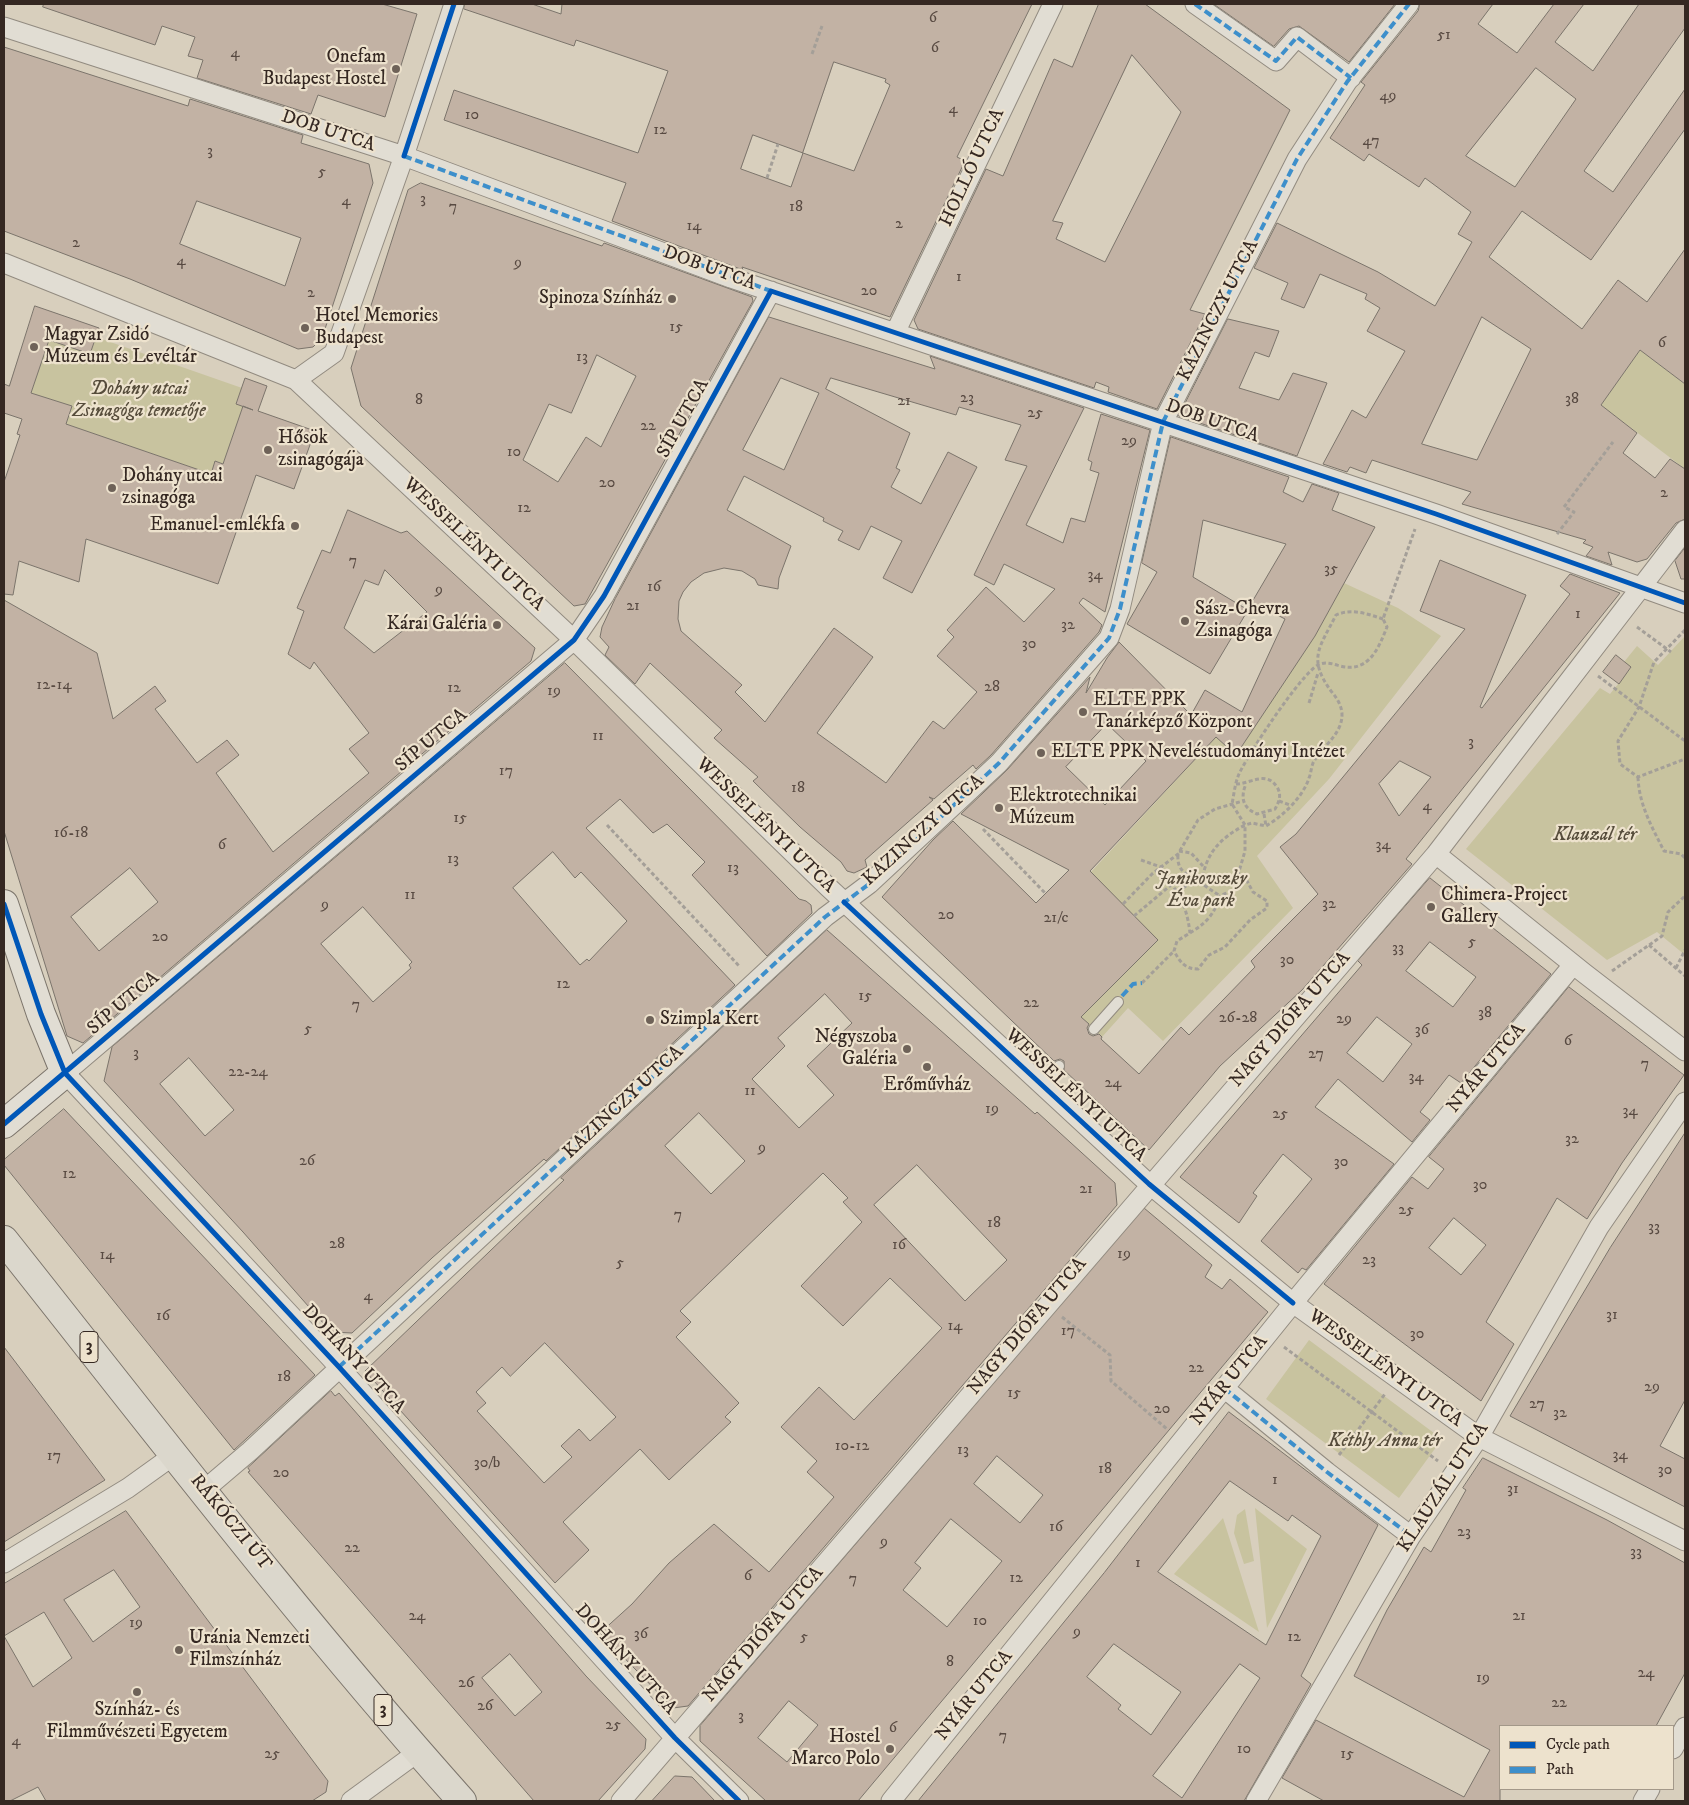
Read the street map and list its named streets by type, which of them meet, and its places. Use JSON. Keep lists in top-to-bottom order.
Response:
{
  "streets": {
    "main road": ["3", "RÁKÓCZI ÚT"],
    "street": [
      "DOB UTCA",
      "HOLLÓ UTCA",
      "KAZINCZY UTCA",
      "SÍP UTCA",
      "WESSELÉNYI UTCA",
      "NAGY DIÓFA UTCA",
      "NYÁR UTCA",
      "DOHÁNY UTCA",
      "KLAUZÁL UTCA"
    ]
  },
  "crossings": [
    ["DOB UTCA", "HOLLÓ UTCA"],
    ["DOB UTCA", "KAZINCZY UTCA"],
    ["DOB UTCA", "SÍP UTCA"],
    ["KAZINCZY UTCA", "WESSELÉNYI UTCA"],
    ["KAZINCZY UTCA", "DOHÁNY UTCA"],
    ["KAZINCZY UTCA", "RÁKÓCZI ÚT"],
    ["SÍP UTCA", "WESSELÉNYI UTCA"],
    ["SÍP UTCA", "DOHÁNY UTCA"],
    ["WESSELÉNYI UTCA", "NAGY DIÓFA UTCA"],
    ["WESSELÉNYI UTCA", "NYÁR UTCA"],
    ["WESSELÉNYI UTCA", "KLAUZÁL UTCA"],
    ["NAGY DIÓFA UTCA", "DOHÁNY UTCA"]
  ],
  "parks": [
    "Dohány utcai Zsinagóga temetője",
    "Klauzál tér",
    "Janikovszky Éva park",
    "Kéthly Anna tér"
  ],
  "places": [
    "Onefam Budapest Hostel",
    "Spinoza Színház",
    "Hotel Memories Budapest",
    "Magyar Zsidó Múzeum és Levéltár",
    "Hősök zsinagógája",
    "Dohány utcai zsinagóga",
    "Emanuel-emlékfa",
    "Sász-Chevra Zsinagóga",
    "Kárai Galéria",
    "ELTE PPK Tanárképző Központ",
    "ELTE PPK Neveléstudományi Intézet",
    "Elektrotechnikai Múzeum",
    "Chimera-Project Gallery",
    "Szimpla Kert",
    "Négyszoba Galéria",
    "Erőművház",
    "Uránia Nemzeti Filmszínház",
    "Színház- és Filmművészeti Egyetem",
    "Hostel Marco Polo"
  ],
  "house_numbers": [
    "6",
    "51",
    "6",
    "4",
    "49",
    "4",
    "10",
    "12",
    "47",
    "3",
    "5",
    "3",
    "4",
    "7",
    "18",
    "2",
    "14",
    "2",
    "4",
    "9",
    "1",
    "20",
    "2",
    "15",
    "6",
    "13",
    "23",
    "38",
    "8",
    "21",
    "25",
    "22",
    "29",
    "10",
    "20",
    "2",
    "12",
    "7",
    "35",
    "34",
    "16",
    "9",
    "21",
    "1",
    "32",
    "30",
    "12-14",
    "28",
    "12",
    "19",
    "11",
    "3",
    "17",
    "18",
    "4",
    "15",
    "16-18",
    "6",
    "34",
    "13",
    "13",
    "11",
    "32",
    "9",
    "20",
    "21/c",
    "20",
    "5",
    "33",
    "30",
    "12",
    "15",
    "22",
    "7",
    "38",
    "26-28",
    "29",
    "5",
    "36",
    "6",
    "3",
    "27",
    "7",
    "22-24",
    "34",
    "24",
    "11",
    "19",
    "34",
    "25",
    "32",
    "9",
    "26",
    "30",
    "12",
    "30",
    "21",
    "25",
    "7",
    "18",
    "33",
    "28",
    "16",
    "19",
    "14",
    "23",
    "5",
    "4",
    "31",
    "16",
    "14",
    "17",
    "30",
    "22",
    "18",
    "29",
    "15",
    "27",
    "20",
    "32",
    "10-12",
    "13",
    "34",
    "17",
    "30/b",
    "18",
    "30",
    "20",
    "1",
    "31",
    "16",
    "23",
    "9",
    "22",
    "33",
    "1",
    "6",
    "12",
    "7",
    "24",
    "21",
    "10",
    "19",
    "9",
    "36",
    "5",
    "12",
    "8",
    "24",
    "19",
    "26",
    "22",
    "26",
    "3",
    "25",
    "6",
    "7",
    "4",
    "10",
    "25",
    "15"
  ],
  "legend": ["Cycle path", "Path"]
}
